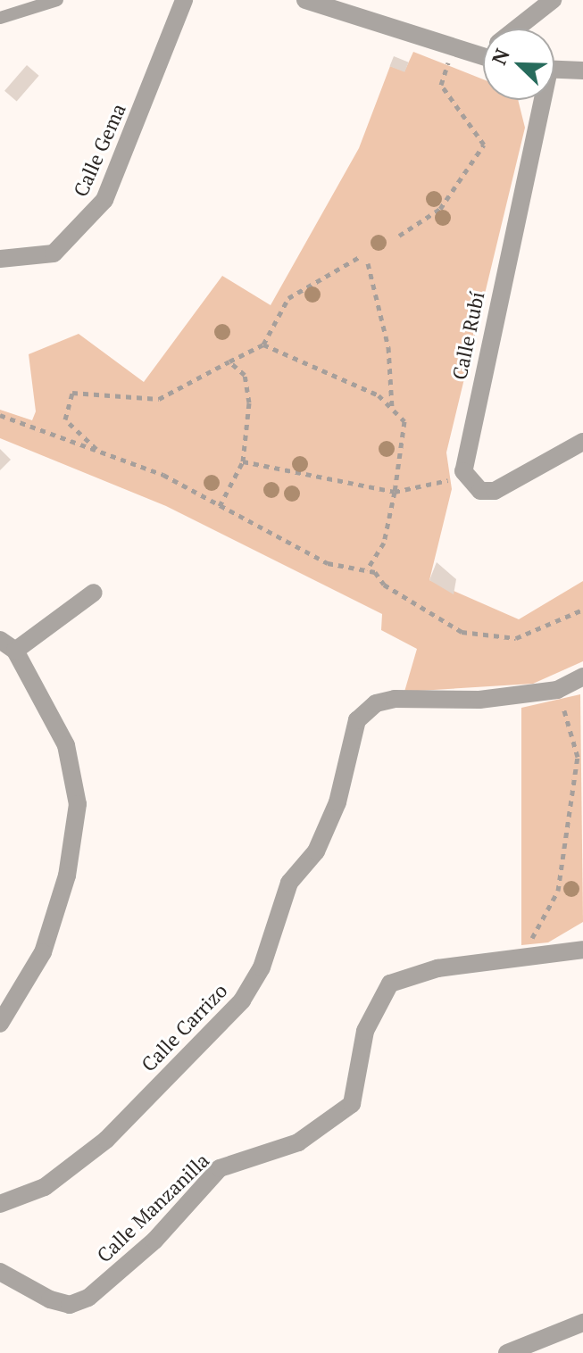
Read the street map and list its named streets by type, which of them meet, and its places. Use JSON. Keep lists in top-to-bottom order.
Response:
{
  "streets": {
    "street": [
      "Calle Gema",
      "Calle Rubí",
      "Calle Carrizo",
      "Calle Manzanilla"
    ]
  },
  "north": "top left"
}
